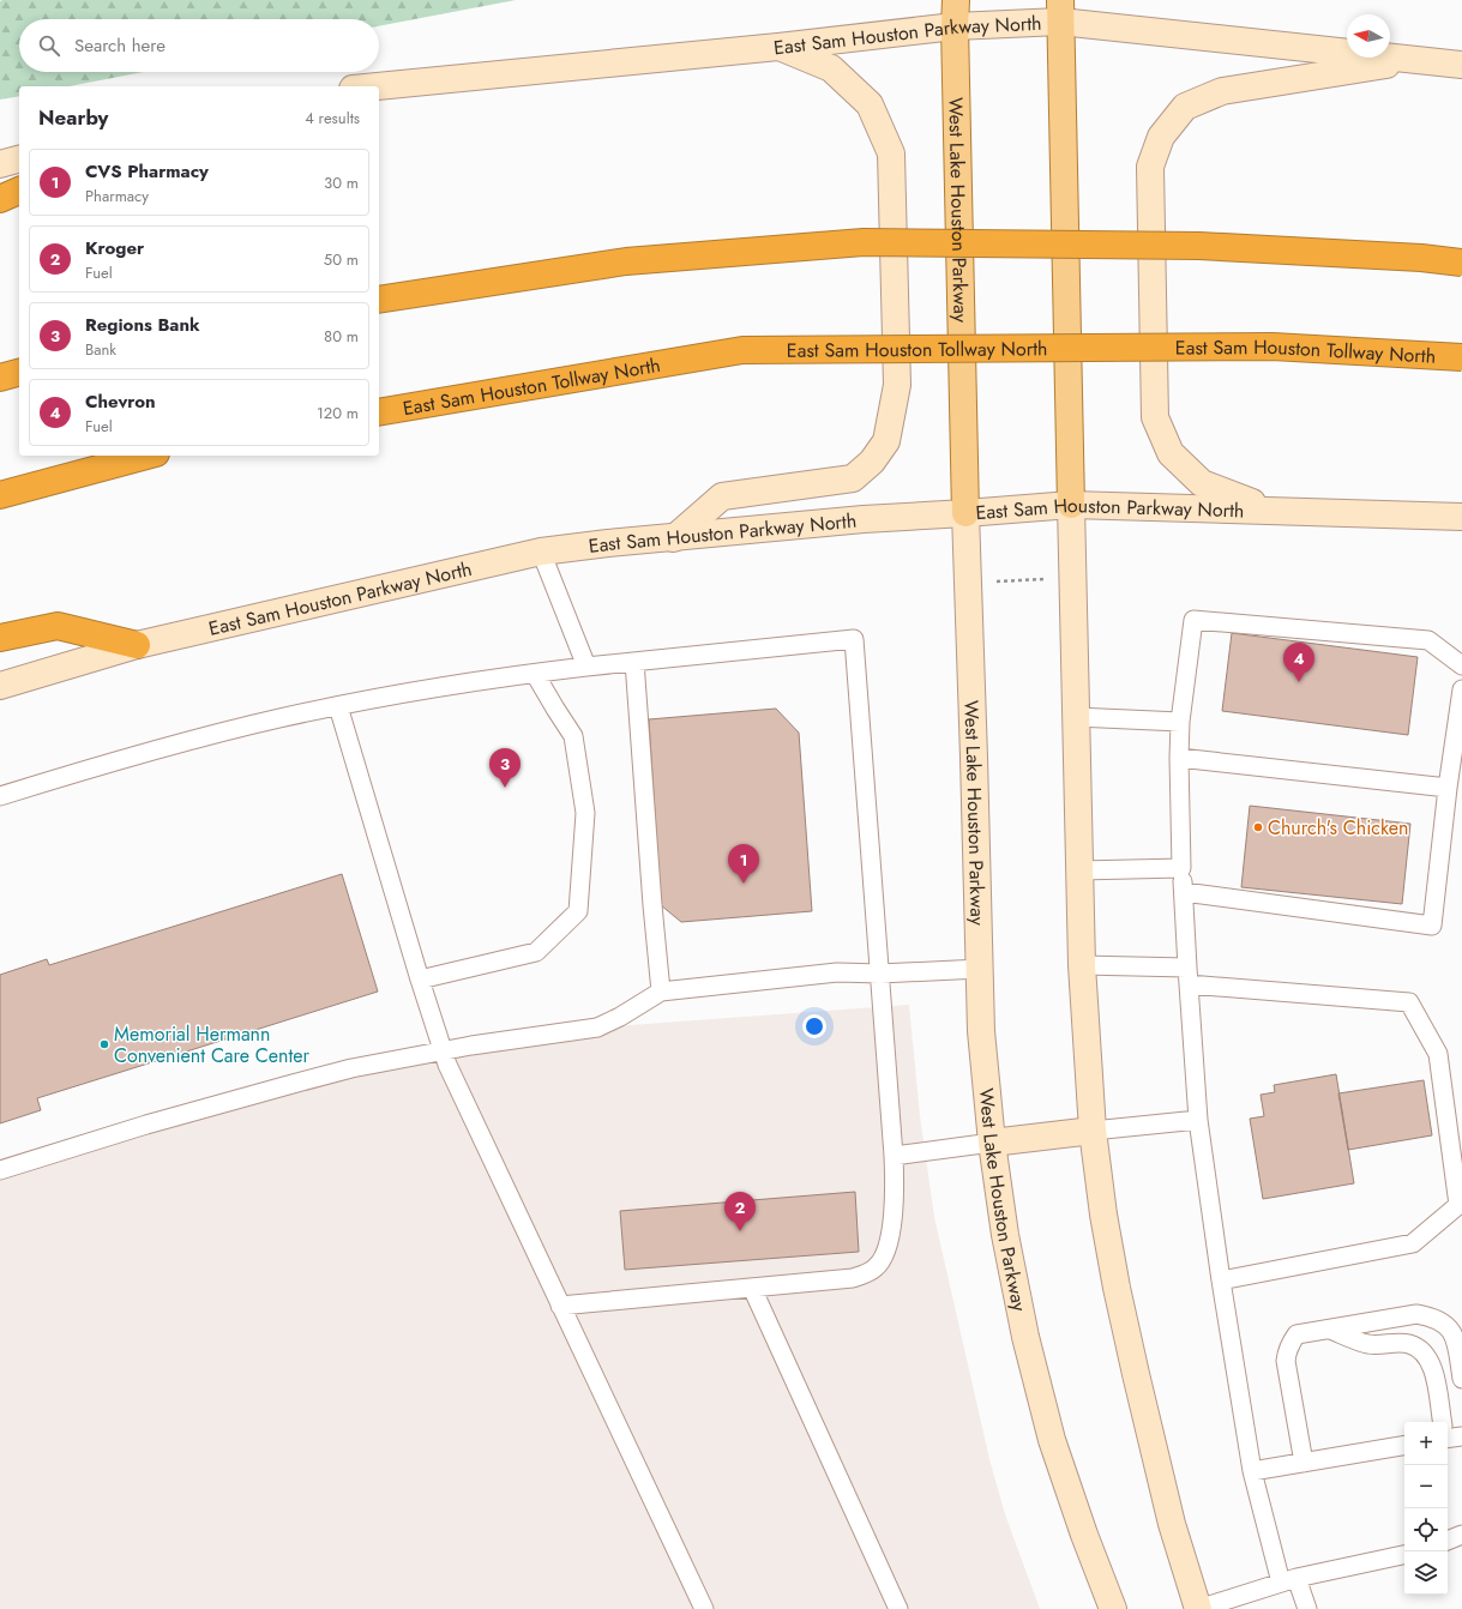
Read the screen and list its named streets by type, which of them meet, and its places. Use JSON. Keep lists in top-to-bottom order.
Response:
{
  "streets": {
    "highway": ["East Sam Houston Tollway North"],
    "main road": ["East Sam Houston Parkway North", "West Lake Houston Parkway"]
  },
  "crossings": [
    ["East Sam Houston Parkway North", "West Lake Houston Parkway"]
  ],
  "places": ["Church's Chicken", "Memorial Hermann Convenient Care Center"],
  "north": "left",
  "page": {
    "search": "Search here",
    "heading": ["Nearby", "4 results"],
    "list": [
      {
        "mark": "1",
        "name": "CVS Pharmacy",
        "note": "Pharmacy",
        "value": "30 m"
      },
      {
        "mark": "2",
        "name": "Kroger",
        "note": "Fuel",
        "value": "50 m"
      },
      {
        "mark": "3",
        "name": "Regions Bank",
        "note": "Bank",
        "value": "80 m"
      },
      {
        "mark": "4",
        "name": "Chevron",
        "note": "Fuel",
        "value": "120 m"
      }
    ],
    "pins": [
      "4",
      "3",
      "1",
      "2"
    ],
    "map_buttons": ["+", "−"]
  }
}
